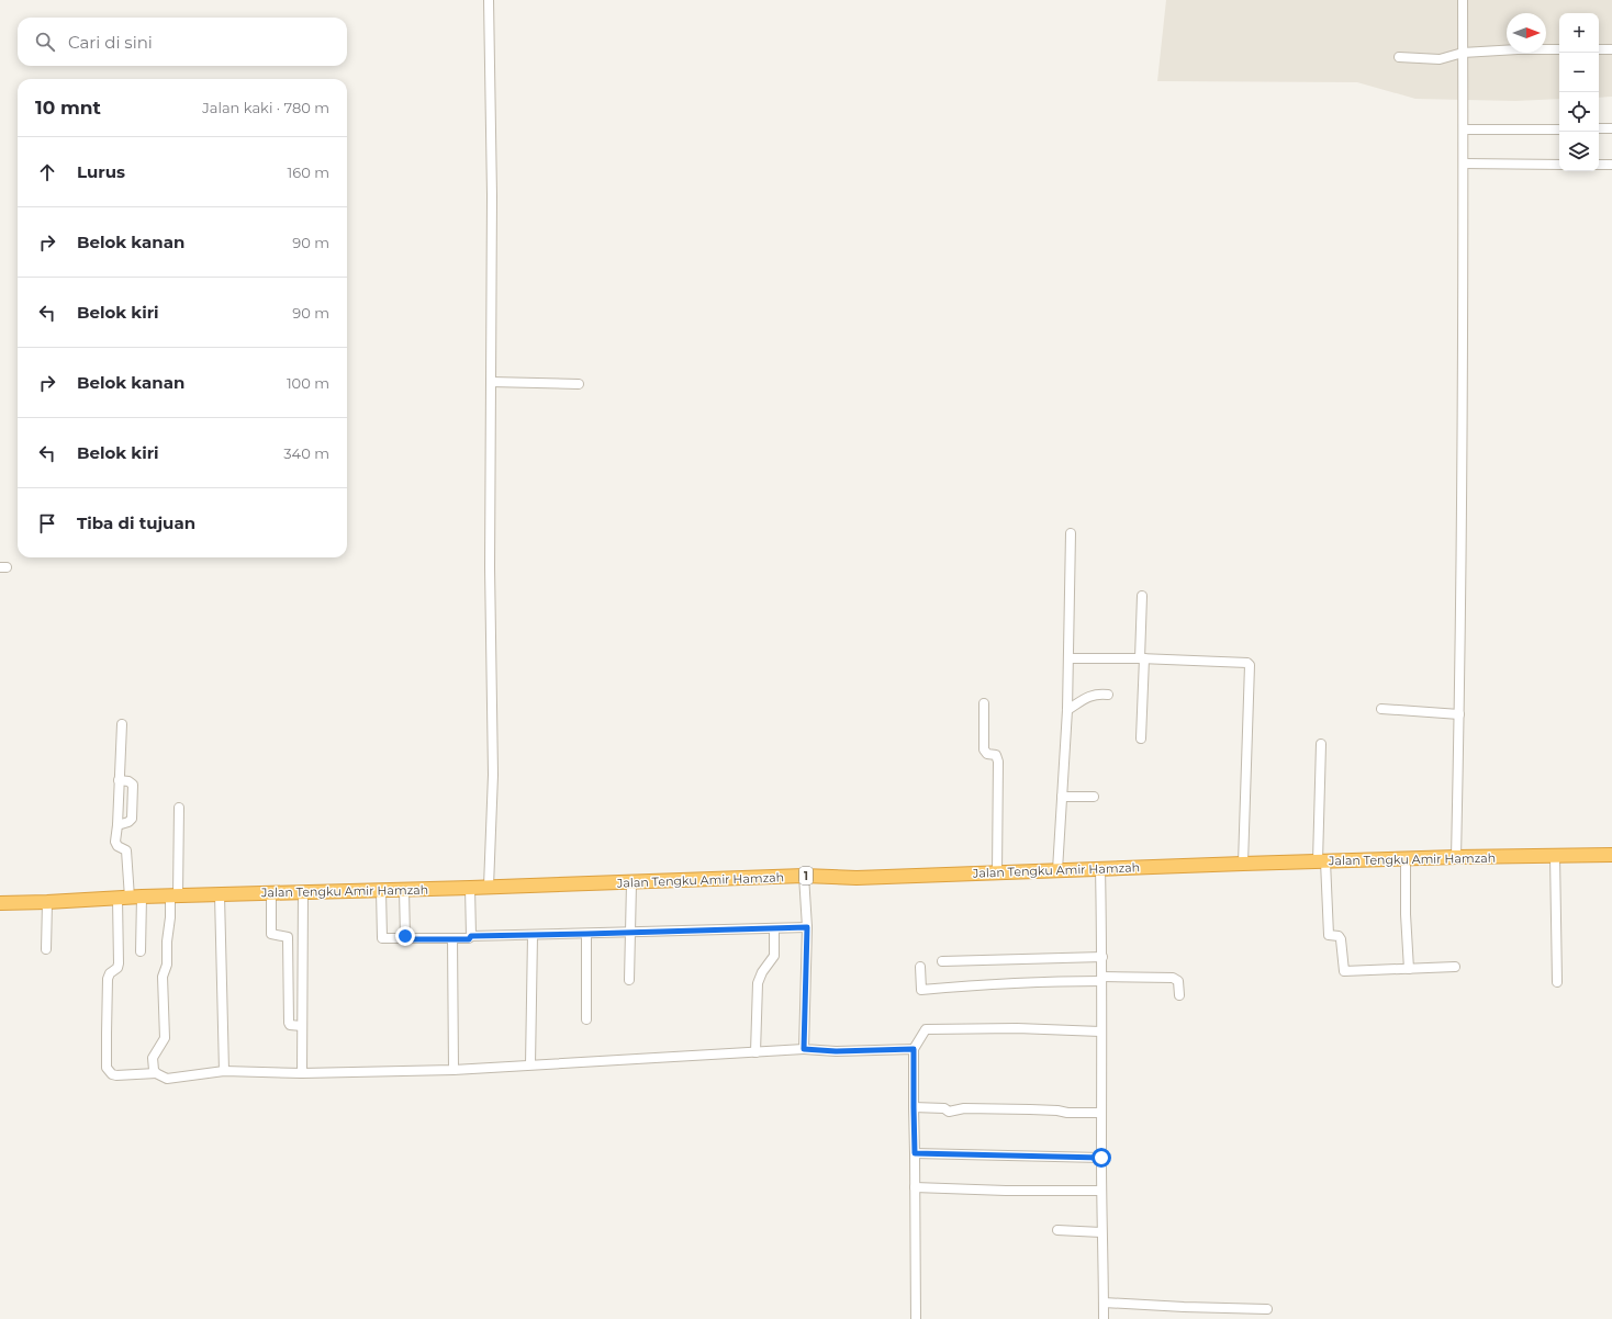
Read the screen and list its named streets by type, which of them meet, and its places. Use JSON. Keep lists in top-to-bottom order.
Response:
{
  "streets": {
    "highway": ["Jalan Tengku Amir Hamzah", "1"]
  },
  "north": "right",
  "page": {
    "map_buttons": ["+", "−"],
    "search": "Cari di sini",
    "heading": ["10 mnt", "Jalan kaki · 780 m"],
    "list": [
      ["Lurus", "160 m"],
      ["Belok kanan", "90 m"],
      ["Belok kiri", "90 m"],
      ["Belok kanan", "100 m"],
      ["Belok kiri", "340 m"],
      "Tiba di tujuan"
    ]
  }
}
